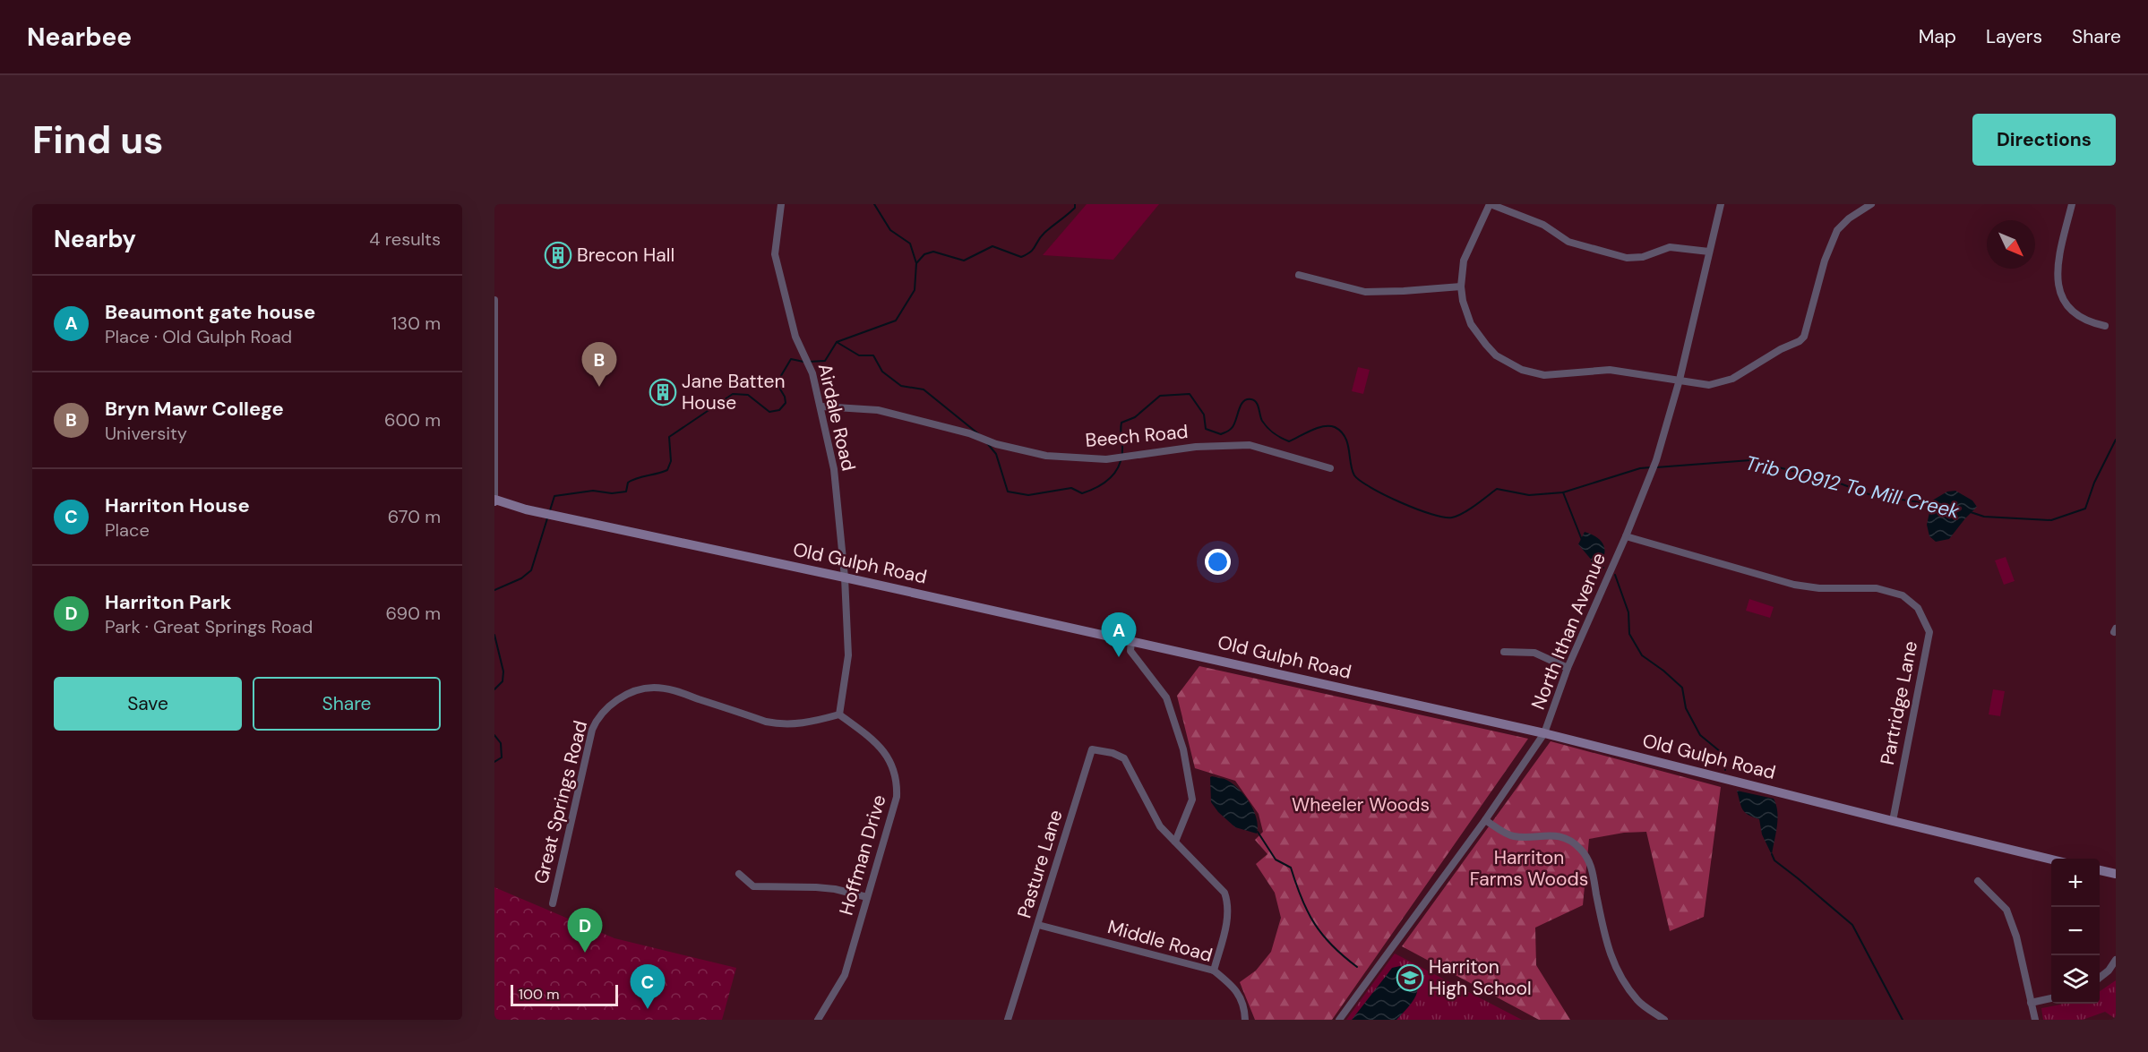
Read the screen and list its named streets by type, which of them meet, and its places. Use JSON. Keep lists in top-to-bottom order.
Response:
{
  "streets": {
    "street": [
      "Airdale Road",
      "Beech Road",
      "Old Gulph Road",
      "North Ithan Avenue",
      "Partridge Lane",
      "Great Springs Road",
      "Hoffman Drive",
      "Pasture Lane",
      "Middle Road"
    ]
  },
  "crossings": [
    ["Airdale Road", "Beech Road"],
    ["Airdale Road", "Old Gulph Road"],
    ["Old Gulph Road", "North Ithan Avenue"],
    ["Old Gulph Road", "Partridge Lane"],
    ["North Ithan Avenue", "Partridge Lane"],
    ["Great Springs Road", "Hoffman Drive"],
    ["Pasture Lane", "Middle Road"]
  ],
  "water": ["Trib 00912 To Mill Creek"],
  "parks": ["Wheeler Woods", "Harriton Farms Woods"],
  "places": {
    "building": ["Brecon Hall", "Jane Batten House"],
    "school or university": ["Harriton High School"]
  },
  "scale_bar": "100 m",
  "north": "bottom right",
  "page": {
    "header": "Nearbee",
    "nav": ["Map", "Layers", "Share"],
    "buttons": [
      "Directions",
      ["Save", "Share"]
    ],
    "title": "Find us",
    "heading": ["Nearby", "4 results"],
    "list": [
      {
        "mark": "A",
        "name": "Beaumont gate house",
        "note": "Place · Old Gulph Road",
        "value": "130 m"
      },
      {
        "mark": "B",
        "name": "Bryn Mawr College",
        "note": "University",
        "value": "600 m"
      },
      {
        "mark": "C",
        "name": "Harriton House",
        "note": "Place",
        "value": "670 m"
      },
      {
        "mark": "D",
        "name": "Harriton Park",
        "note": "Park · Great Springs Road",
        "value": "690 m"
      }
    ],
    "pins": [
      "B",
      "A",
      "D",
      "C"
    ],
    "map_buttons": ["+", "−"],
    "scale": "100 m"
  }
}
